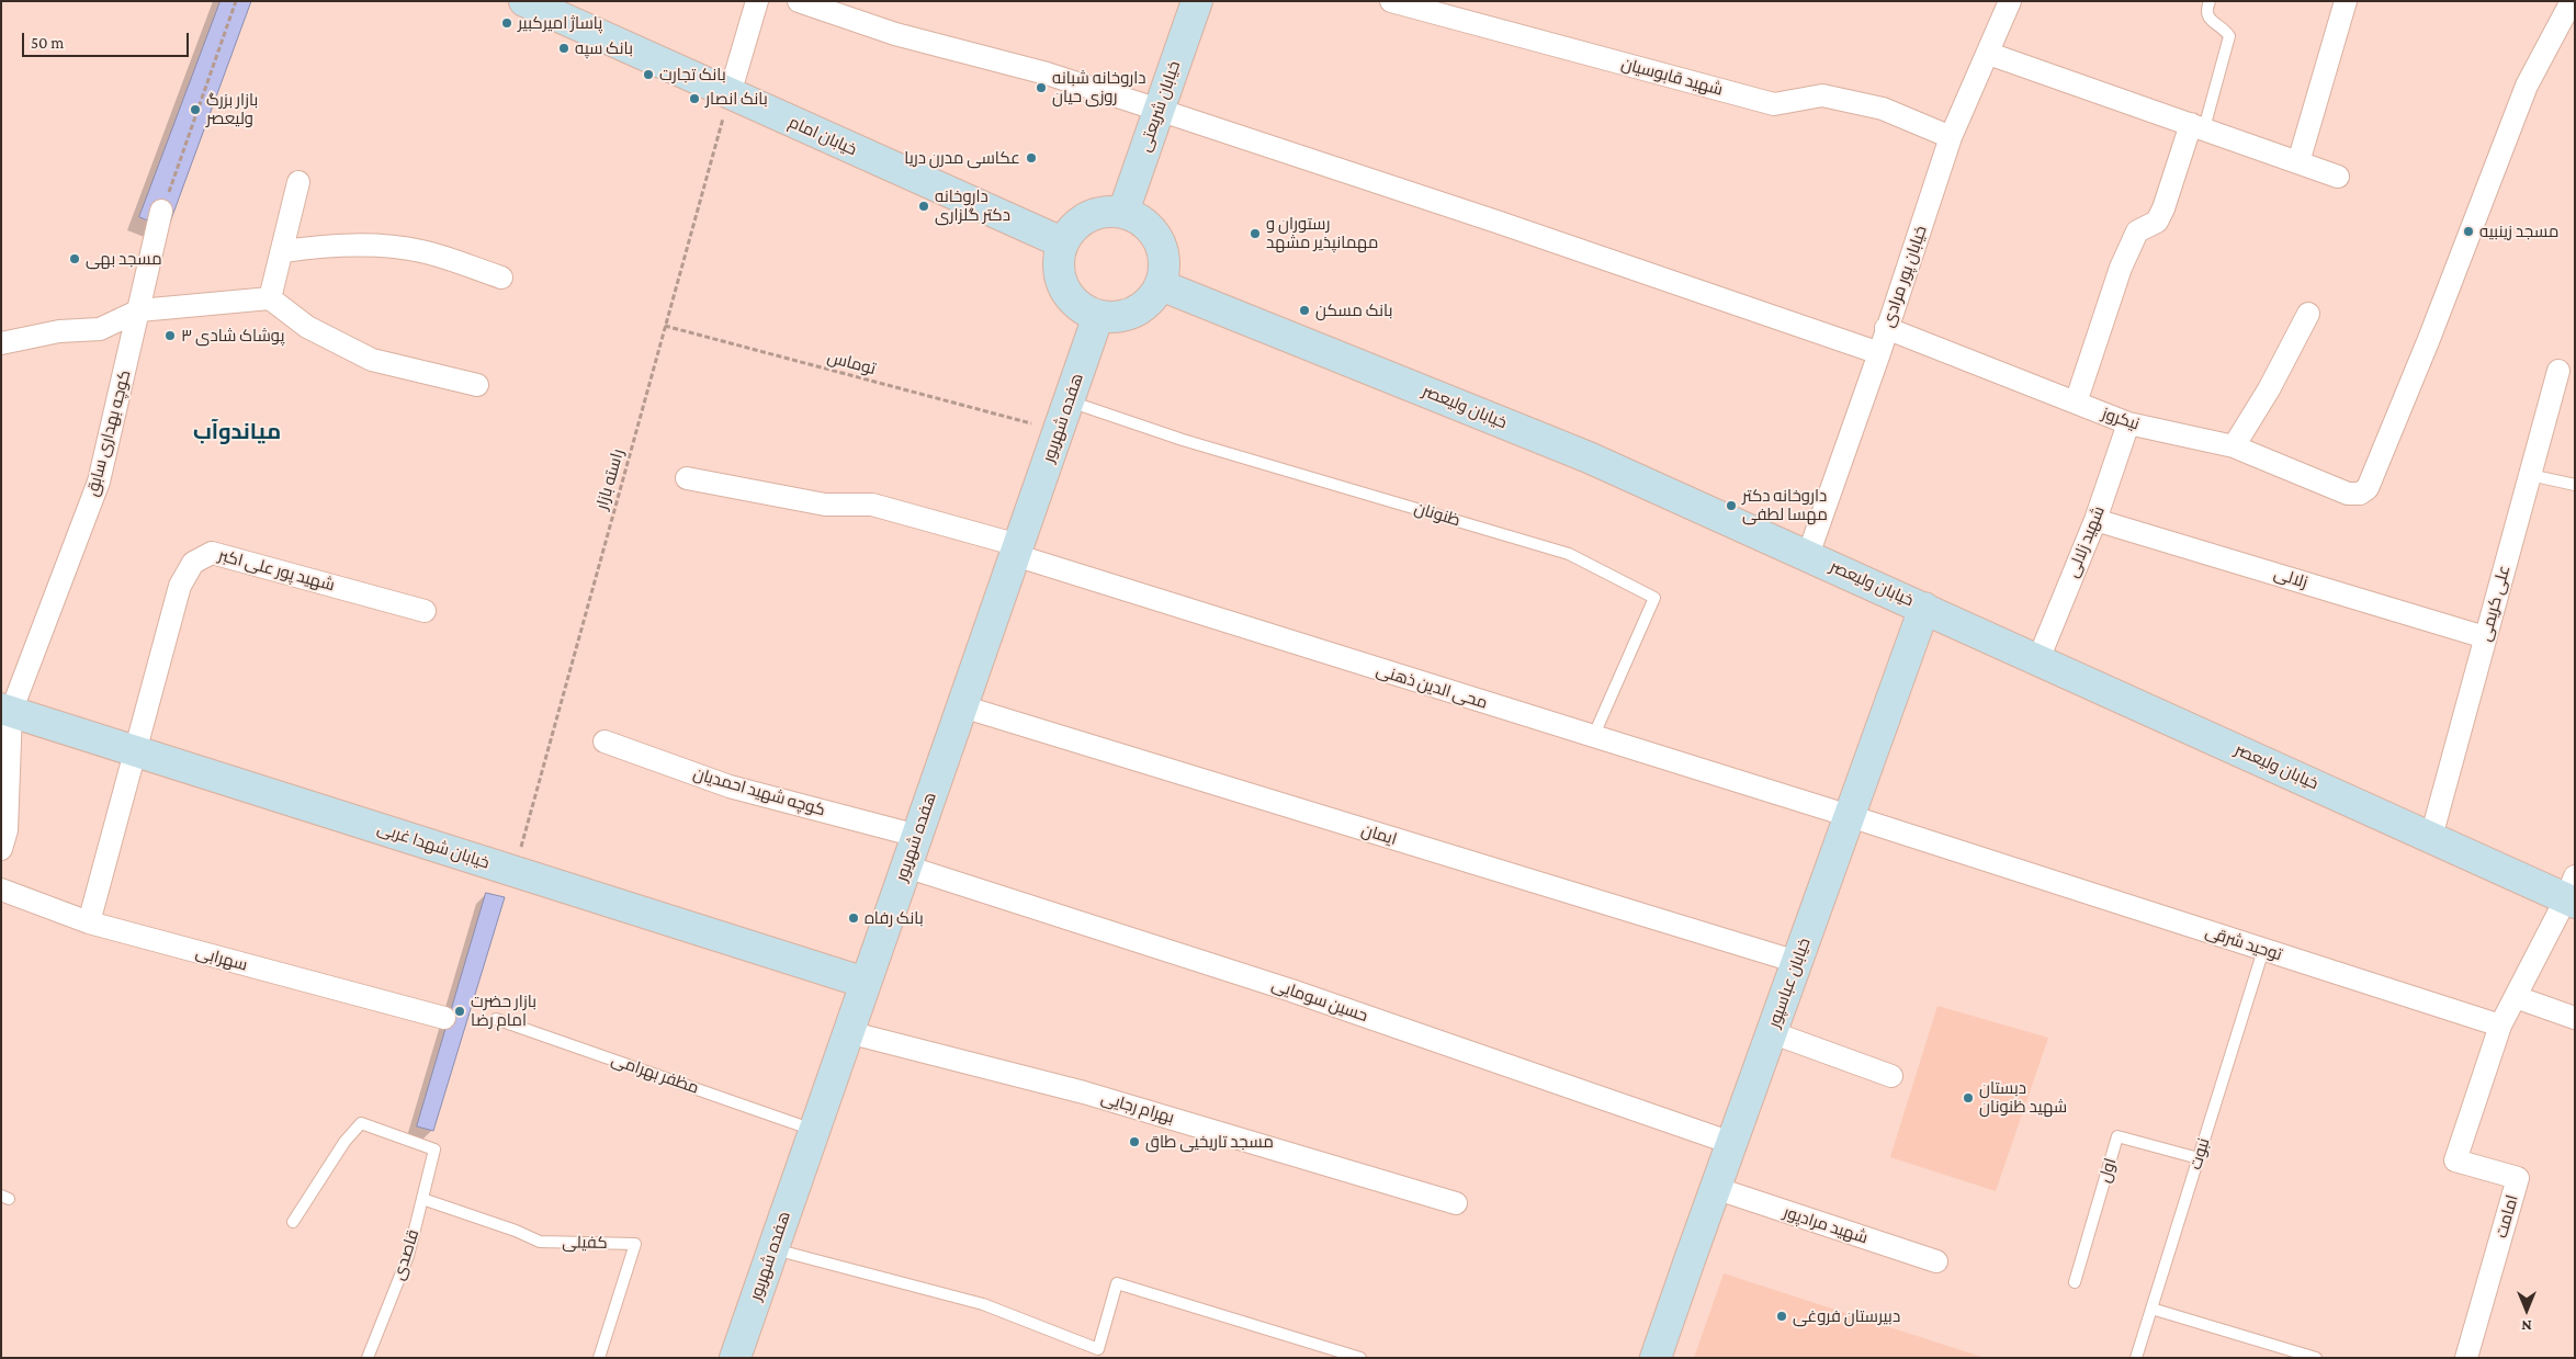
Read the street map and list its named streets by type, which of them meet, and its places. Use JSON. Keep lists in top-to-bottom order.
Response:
{
  "streets": {
    "main road": [
      "خیابان شریعتی",
      "خیابان امام",
      "خیابان ولیعصر",
      "هفده شهریور",
      "خیابان شهدا غربی",
      "خیابان عباسپور"
    ],
    "street": [
      "شهید قابوسیان",
      "خیابان پور مرادی",
      "نیکروز",
      "کوچه بهداری سابق",
      "شهید زلالی",
      "شهید پور علی اکبر",
      "زلالی",
      "علی کریمی",
      "محی الدین ذهنی",
      "کوچه شهید احمدیان",
      "ایمان",
      "توحید شرقی",
      "سهرابی",
      "حسین سومایی",
      "بهرام رجایی",
      "امامت",
      "شهید مرادپور"
    ],
    "lane": [
      "ظنونان",
      "مظفر بهرامی",
      "نبوت",
      "اول",
      "کفیلی",
      "قاصدی"
    ],
    "path": ["توماس", "راسته بازار"]
  },
  "crossings": [
    ["شهید قابوسیان", "خیابان پور مرادی"],
    ["خیابان شریعتی", "خیابان امام"],
    ["خیابان شریعتی", "خیابان ولیعصر"],
    ["خیابان شریعتی", "هفده شهریور"],
    ["خیابان امام", "خیابان ولیعصر"],
    ["خیابان امام", "هفده شهریور"],
    ["خیابان امام", "راسته بازار"],
    ["خیابان پور مرادی", "خیابان ولیعصر"],
    ["خیابان پور مرادی", "نیکروز"],
    ["توماس", "راسته بازار"],
    ["خیابان ولیعصر", "هفده شهریور"],
    ["خیابان ولیعصر", "شهید زلالی"],
    ["خیابان ولیعصر", "علی کریمی"],
    ["خیابان ولیعصر", "خیابان عباسپور"],
    ["هفده شهریور", "ظنونان"],
    ["هفده شهریور", "محی الدین ذهنی"],
    ["هفده شهریور", "کوچه شهید احمدیان"],
    ["هفده شهریور", "ایمان"],
    ["هفده شهریور", "خیابان شهدا غربی"],
    ["هفده شهریور", "حسین سومایی"],
    ["هفده شهریور", "مظفر بهرامی"],
    ["هفده شهریور", "بهرام رجایی"],
    ["نیکروز", "شهید زلالی"],
    ["کوچه بهداری سابق", "خیابان شهدا غربی"],
    ["راسته بازار", "خیابان شهدا غربی"],
    ["ظنونان", "محی الدین ذهنی"],
    ["شهید زلالی", "زلالی"],
    ["شهید پور علی اکبر", "خیابان شهدا غربی"],
    ["شهید پور علی اکبر", "سهرابی"],
    ["زلالی", "علی کریمی"],
    ["محی الدین ذهنی", "توحید شرقی"],
    ["محی الدین ذهنی", "خیابان عباسپور"],
    ["ایمان", "خیابان عباسپور"],
    ["توحید شرقی", "خیابان عباسپور"],
    ["توحید شرقی", "نبوت"],
    ["توحید شرقی", "امامت"],
    ["خیابان عباسپور", "حسین سومایی"],
    ["خیابان عباسپور", "شهید مرادپور"],
    ["نبوت", "اول"],
    ["کفیلی", "قاصدی"]
  ],
  "districts": ["میاندوآب"],
  "places": [
    "پاساژ امیرکبیر",
    "بانک سپه",
    "بانک تجارت",
    "داروخانه شبانه روزی حیان",
    "بانک انصار",
    "بازار بزرگ ولیعصر",
    "عکاسی مدرن دریا",
    "داروخانه دکتر گلزاری",
    "مسجد زینبیه",
    "رستوران و مهمانپذیر مشهد",
    "مسجد بهی",
    "بانک مسکن",
    "پوشاک شادی ۳",
    "داروخانه دکتر مهسا لطفی",
    "بانک رفاه",
    "بازار حضرت امام رضا",
    "دبستان شهید ظنونان",
    "مسجد تاریخیی طاق",
    "دبیرستان فروغی"
  ],
  "scale_bar": "50 m",
  "north": "bottom"
}
